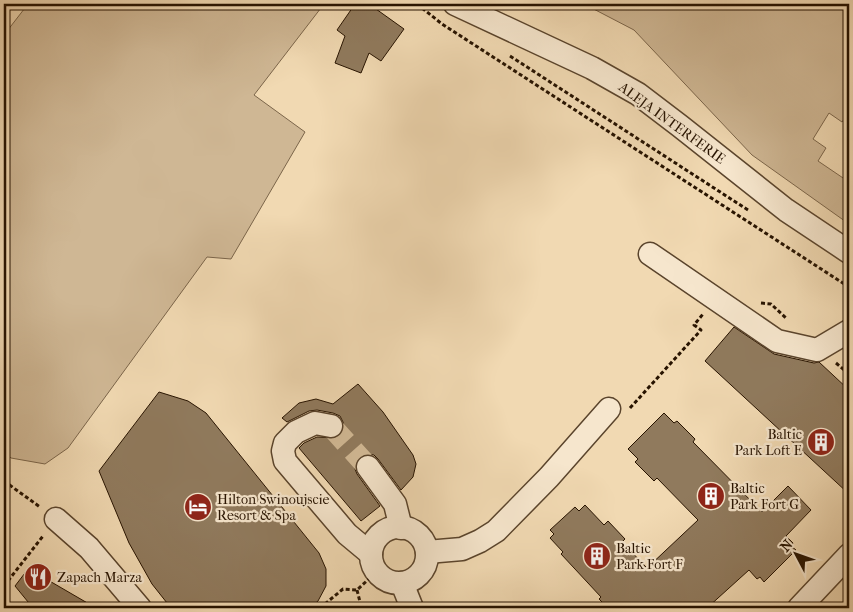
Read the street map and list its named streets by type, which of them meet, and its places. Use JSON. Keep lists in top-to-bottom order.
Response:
{
  "streets": {
    "street": ["ALEJA INTERFERIE"]
  },
  "places": {
    "building": ["Baltic Park Loft E", "Baltic Park Fort G", "Baltic Park Fort F"],
    "hotel": ["Hilton Swinoujscie Resort & Spa"],
    "restaurant": ["Zapach Marza"]
  },
  "north": "top left"
}
